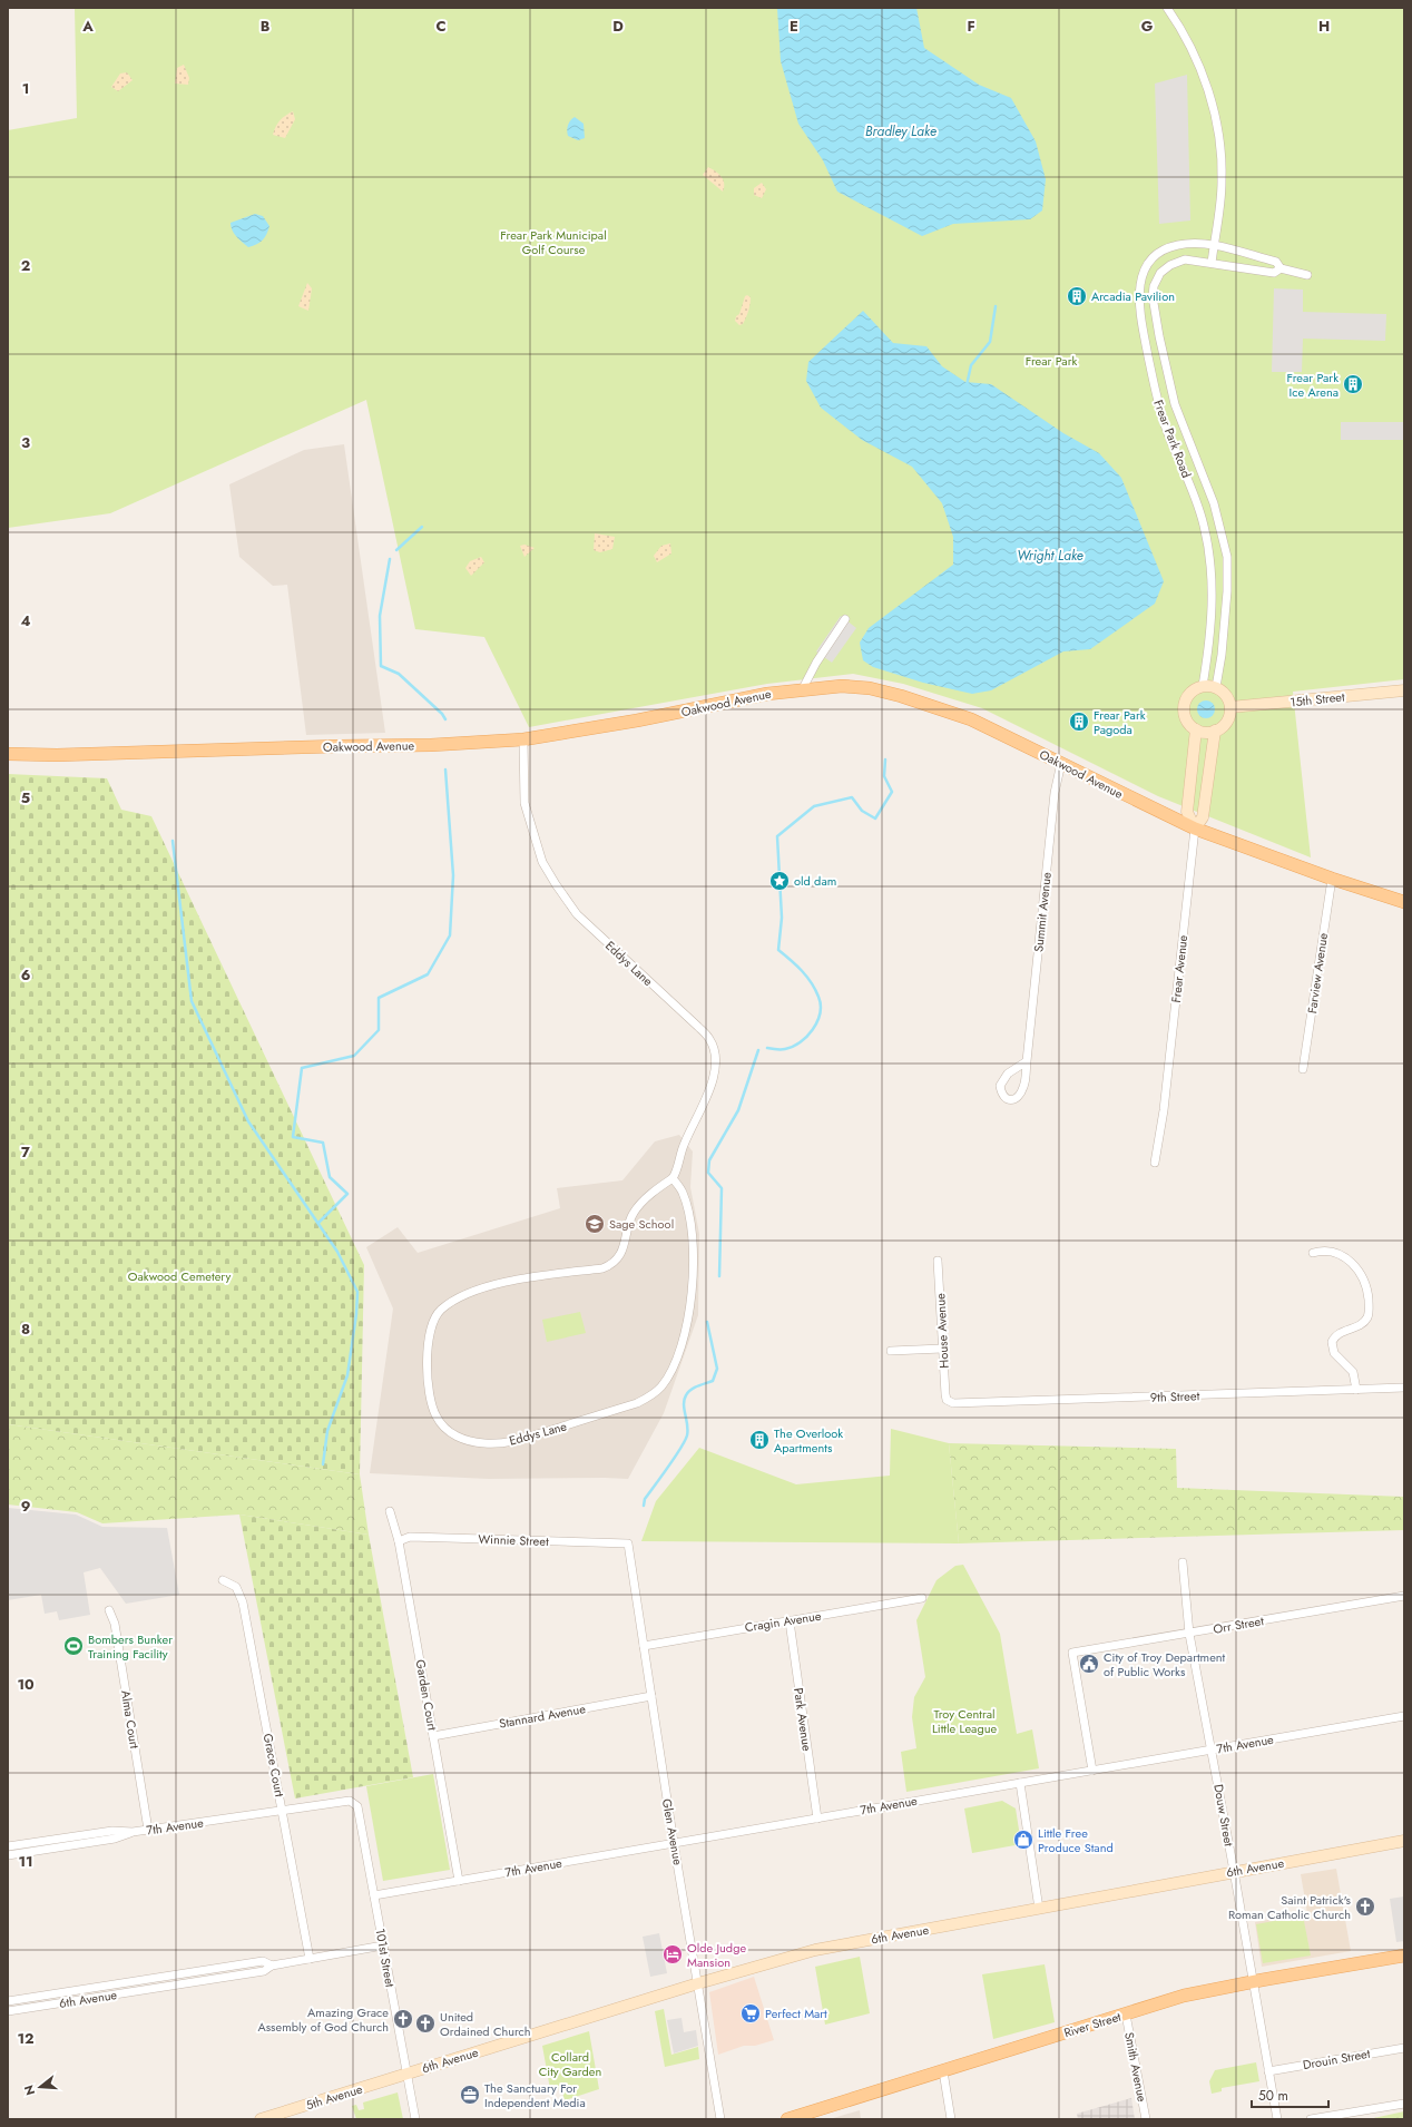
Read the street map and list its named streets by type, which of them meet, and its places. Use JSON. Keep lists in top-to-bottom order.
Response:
{
  "streets": {
    "main road": ["Oakwood Avenue", "River Street"],
    "street": [
      "Frear Park Road",
      "15th Street",
      "Summit Avenue",
      "Eddys Lane",
      "Frear Avenue",
      "Farview Avenue",
      "House Avenue",
      "9th Street",
      "Winnie Street",
      "Cragin Avenue",
      "Orr Street",
      "Garden Court",
      "Stannard Avenue",
      "Alma Court",
      "Park Avenue",
      "7th Avenue",
      "Grace Court",
      "Douw Street",
      "Glen Avenue",
      "6th Avenue",
      "101st Street",
      "Drouin Street",
      "Smith Avenue",
      "5th Avenue"
    ]
  },
  "crossings": [
    ["Frear Park Road", "15th Street"],
    ["Oakwood Avenue", "Summit Avenue"],
    ["Oakwood Avenue", "Eddys Lane"],
    ["Oakwood Avenue", "Frear Avenue"],
    ["Oakwood Avenue", "Farview Avenue"],
    ["House Avenue", "9th Street"],
    ["Winnie Street", "Garden Court"],
    ["Winnie Street", "Glen Avenue"],
    ["Cragin Avenue", "Park Avenue"],
    ["Cragin Avenue", "Glen Avenue"],
    ["Orr Street", "7th Avenue"],
    ["Orr Street", "Douw Street"],
    ["Garden Court", "Stannard Avenue"],
    ["Garden Court", "7th Avenue"],
    ["Stannard Avenue", "Glen Avenue"],
    ["Alma Court", "7th Avenue"],
    ["Park Avenue", "7th Avenue"],
    ["7th Avenue", "Grace Court"],
    ["7th Avenue", "Douw Street"],
    ["7th Avenue", "Glen Avenue"],
    ["7th Avenue", "101st Street"],
    ["Grace Court", "6th Avenue"],
    ["Douw Street", "6th Avenue"],
    ["Douw Street", "River Street"],
    ["Douw Street", "Drouin Street"],
    ["Glen Avenue", "6th Avenue"],
    ["6th Avenue", "101st Street"],
    ["6th Avenue", "5th Avenue"],
    ["101st Street", "5th Avenue"],
    ["River Street", "Smith Avenue"]
  ],
  "water": ["Bradley Lake", "Wright Lake"],
  "parks": [
    "Frear Park Municipal Golf Course",
    "Frear Park",
    "Oakwood Cemetery",
    "Troy Central Little League",
    "Collard City Garden"
  ],
  "places": {
    "building": [
      "Arcadia Pavilion",
      "Frear Park Ice Arena",
      "Frear Park Pagoda",
      "The Overlook Apartments"
    ],
    "place": ["old dam"],
    "school or university": ["Sage School"],
    "sports": ["Bombers Bunker Training Facility"],
    "public building": ["City of Troy Department of Public Works"],
    "shop": ["Little Free Produce Stand"],
    "church": ["Saint Patrick's Roman Catholic Church", "Amazing Grace Assembly of God Church", "United Ordained Church"],
    "hotel": ["Olde Judge Mansion"],
    "supermarket": ["Perfect Mart"],
    "office": ["The Sanctuary For Independent Media"]
  },
  "scale_bar": "50 m",
  "north": "left",
  "grid": {
    "columns": [
      "A",
      "B",
      "C",
      "D",
      "E",
      "F",
      "G",
      "H"
    ],
    "rows": [
      "1",
      "2",
      "3",
      "4",
      "5",
      "6",
      "7",
      "8",
      "9",
      "10",
      "11",
      "12"
    ]
  }
}
